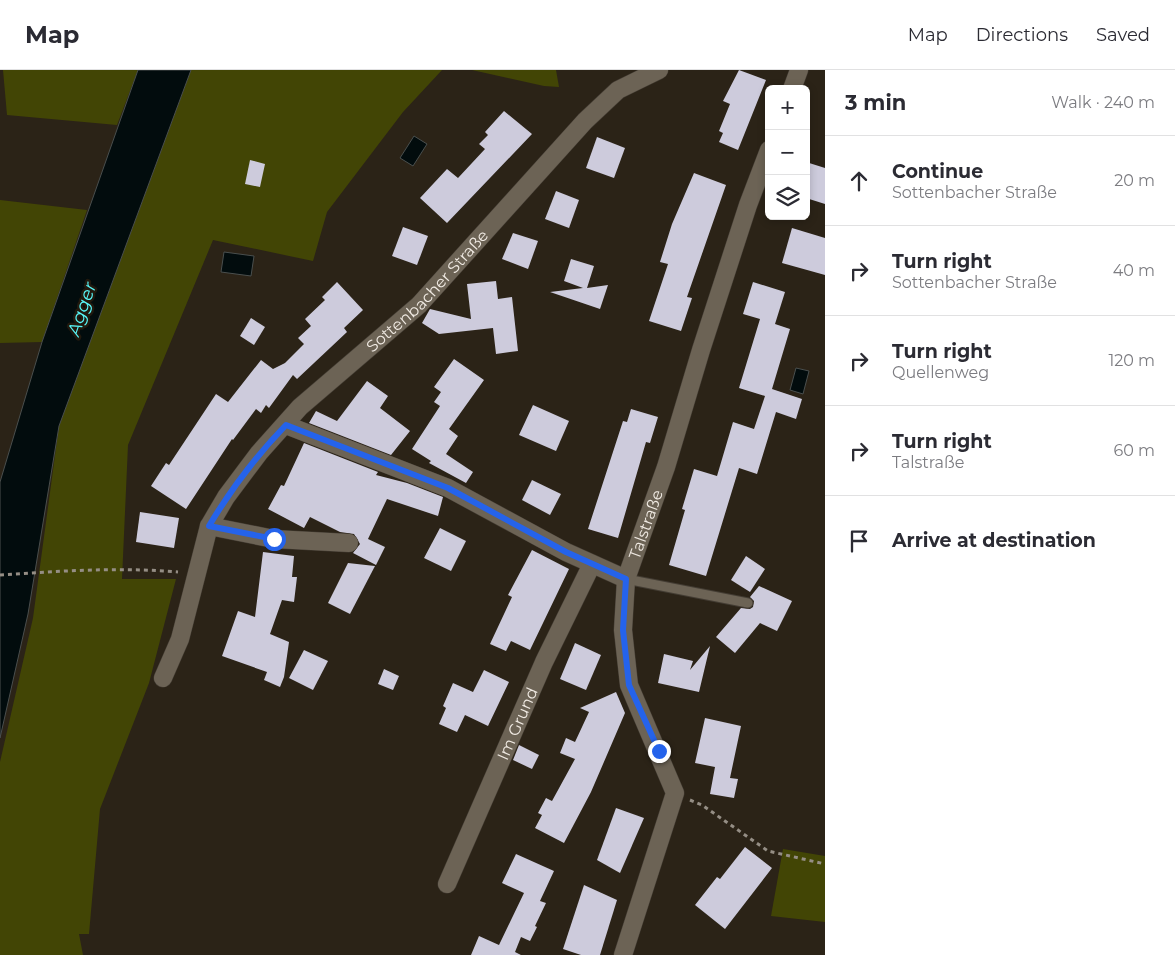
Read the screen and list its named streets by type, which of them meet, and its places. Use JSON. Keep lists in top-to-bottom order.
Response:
{
  "streets": {
    "street": ["Sottenbacher Straße", "Talstraße", "Im Grund"]
  },
  "water": ["Agger"],
  "page": {
    "header": "Map",
    "nav": ["Map", "Directions", "Saved"],
    "heading": ["3 min", "Walk · 240 m"],
    "map_buttons": ["+", "−"],
    "list": [
      ["Continue", "Sottenbacher Straße", "20 m"],
      ["Turn right", "Sottenbacher Straße", "40 m"],
      ["Turn right", "Quellenweg", "120 m"],
      ["Turn right", "Talstraße", "60 m"],
      "Arrive at destination"
    ]
  }
}
